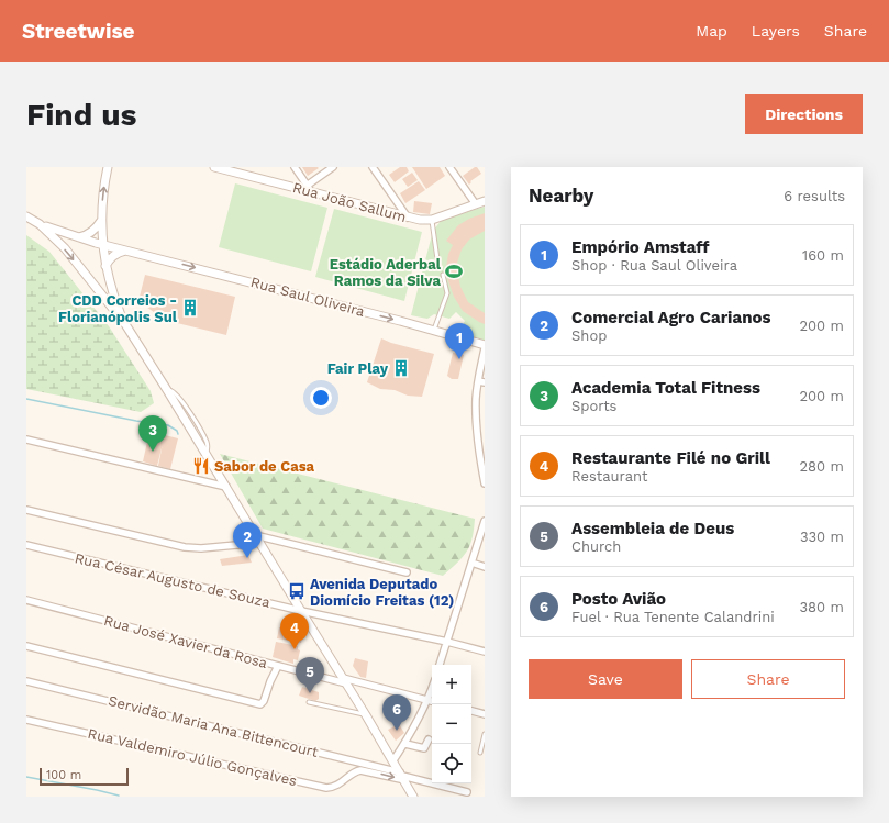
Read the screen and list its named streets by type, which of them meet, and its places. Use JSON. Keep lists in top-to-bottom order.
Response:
{
  "streets": {
    "street": [
      "Rua João Sallum",
      "Rua Saul Oliveira",
      "Rua César Augusto de Souza",
      "Rua José Xavier da Rosa",
      "Servidão Maria Ana Bittencourt",
      "Rua Valdemiro Júlio Gonçalves"
    ]
  },
  "one_way": ["Rua Saul Oliveira"],
  "places": {
    "sports": ["Estádio Aderbal Ramos da Silva"],
    "building": ["CDD Correios - Florianópolis Sul", "Fair Play"],
    "restaurant": ["Sabor de Casa"],
    "bus stop": ["Avenida Deputado Diomício Freitas (12)"]
  },
  "scale_bar": "100 m",
  "page": {
    "header": "Streetwise",
    "nav": ["Map", "Layers", "Share"],
    "buttons": [
      "Directions",
      ["Save", "Share"]
    ],
    "title": "Find us",
    "heading": ["Nearby", "6 results"],
    "list": [
      {
        "mark": "1",
        "name": "Empório Amstaff",
        "note": "Shop · Rua Saul Oliveira",
        "value": "160 m"
      },
      {
        "mark": "2",
        "name": "Comercial Agro Carianos",
        "note": "Shop",
        "value": "200 m"
      },
      {
        "mark": "3",
        "name": "Academia Total Fitness",
        "note": "Sports",
        "value": "200 m"
      },
      {
        "mark": "4",
        "name": "Restaurante Filé no Grill",
        "note": "Restaurant",
        "value": "280 m"
      },
      {
        "mark": "5",
        "name": "Assembleia de Deus",
        "note": "Church",
        "value": "330 m"
      },
      {
        "mark": "6",
        "name": "Posto Avião",
        "note": "Fuel · Rua Tenente Calandrini",
        "value": "380 m"
      }
    ],
    "pins": [
      "1",
      "3",
      "2",
      "4",
      "5",
      "6"
    ],
    "map_buttons": ["+", "−"],
    "scale": "100 m"
  }
}
